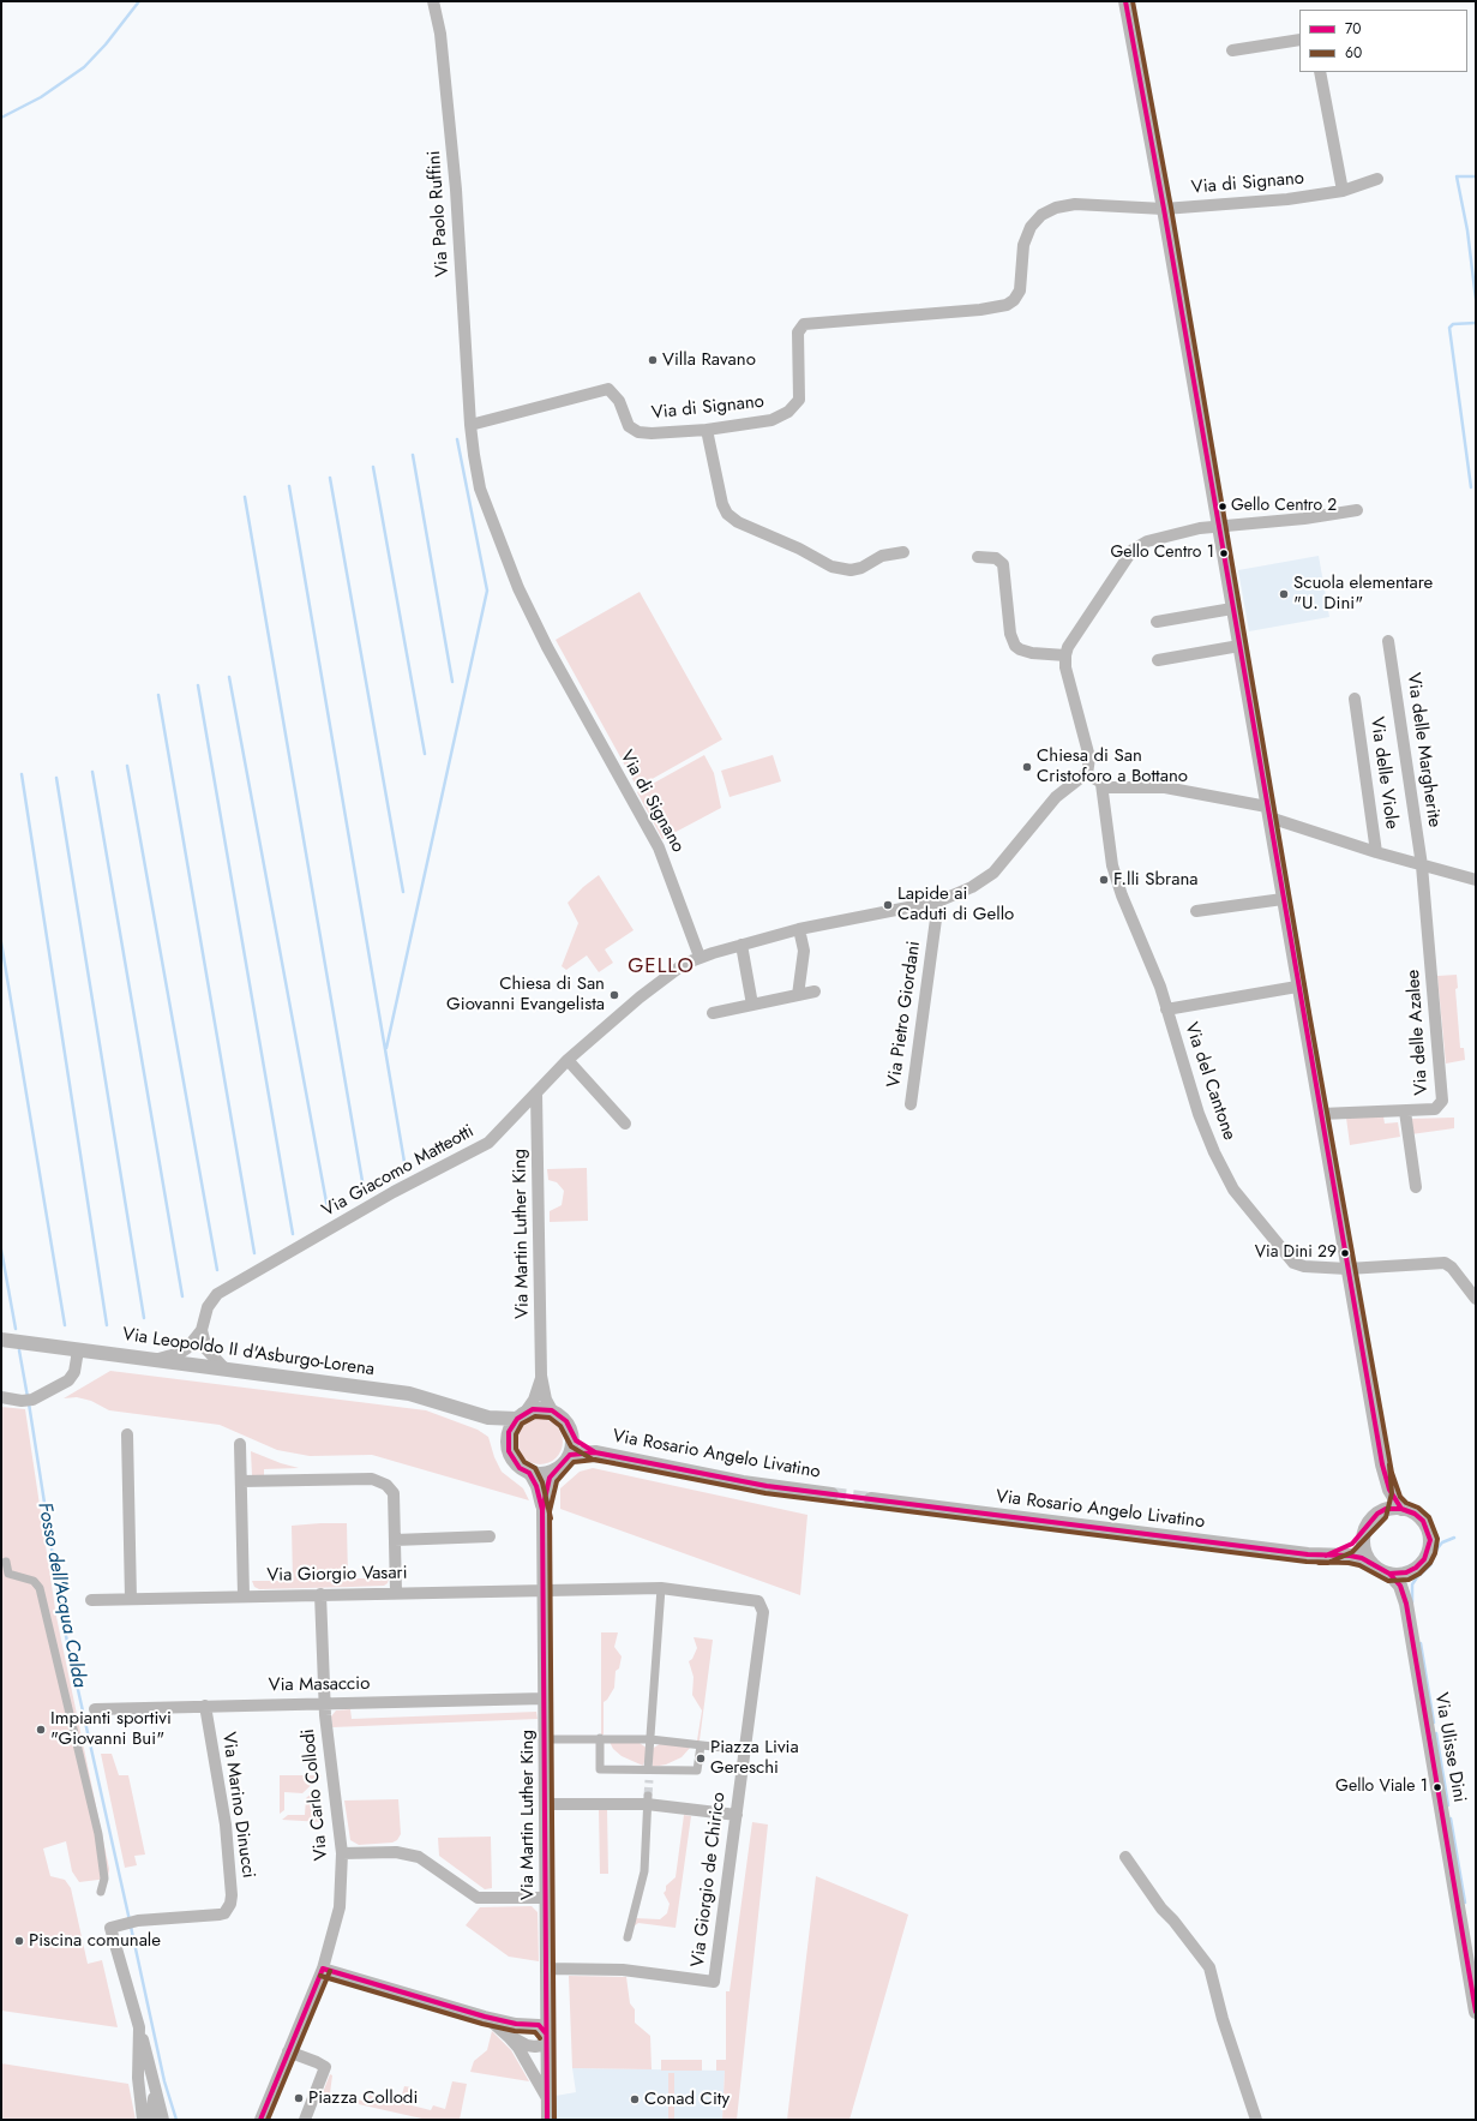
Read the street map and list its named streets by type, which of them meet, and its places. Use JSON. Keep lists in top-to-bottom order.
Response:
{
  "streets": {
    "street": [
      "Via di Signano",
      "Via Paolo Ruffini",
      "Via delle Margherite",
      "Via delle Viole",
      "Via Pietro Giordani",
      "Via delle Azalee",
      "Via del Cantone",
      "Via Giacomo Matteotti",
      "Via Martin Luther King",
      "Via Leopoldo II d'Asburgo-Lorena",
      "Via Rosario Angelo Livatino",
      "Via Giorgio Vasari",
      "Via Masaccio",
      "Via Ulisse Dini",
      "Via Carlo Collodi",
      "Via Marino Dinucci",
      "Via Giorgio de Chirico"
    ]
  },
  "crossings": [
    ["Via di Signano", "Via Paolo Ruffini"],
    ["Via di Signano", "Via Giacomo Matteotti"],
    ["Via delle Margherite", "Via delle Azalee"],
    ["Via Pietro Giordani", "Via Giacomo Matteotti"],
    ["Via Giacomo Matteotti", "Via Martin Luther King"],
    ["Via Giacomo Matteotti", "Via Leopoldo II d'Asburgo-Lorena"],
    ["Via Martin Luther King", "Via Giorgio Vasari"],
    ["Via Martin Luther King", "Via Masaccio"],
    ["Via Martin Luther King", "Via Giorgio de Chirico"],
    ["Via Leopoldo II d'Asburgo-Lorena", "Via Rosario Angelo Livatino"],
    ["Via Giorgio Vasari", "Via Carlo Collodi"],
    ["Via Giorgio Vasari", "Via Giorgio de Chirico"],
    ["Via Masaccio", "Via Carlo Collodi"],
    ["Via Masaccio", "Via Marino Dinucci"]
  ],
  "districts": ["GELLO"],
  "water": ["Fosso dell'Acqua Calda"],
  "places": [
    "Villa Ravano",
    "Gello Centro 2",
    "Gello Centro 1",
    "Scuola elementare \"U. Dini\"",
    "Chiesa di San Cristoforo a Bottano",
    "F.lli Sbrana",
    "Lapide ai Caduti di Gello",
    "Chiesa di San Giovanni Evangelista",
    "Via Dini 29",
    "Impianti sportivi \"Giovanni Bui\"",
    "Piazza Livia Gereschi",
    "Gello Viale 1",
    "Piscina comunale",
    "Piazza Collodi",
    "Conad City"
  ],
  "lines": ["transit line 70", "transit line 60"],
  "legend": ["70", "60"]
}
